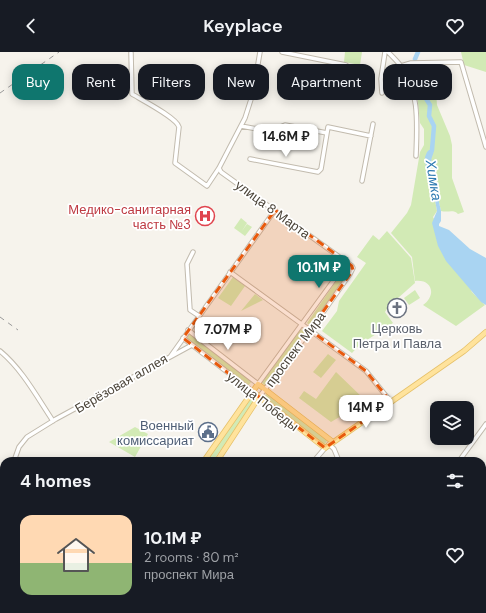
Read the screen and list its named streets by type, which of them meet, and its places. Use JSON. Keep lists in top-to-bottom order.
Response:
{
  "streets": {
    "main road": ["проспект Мира", "улица Победы"],
    "street": ["улица 8 Марта", "Берёзовая аллея"]
  },
  "crossings": [
    ["улица 8 Марта", "проспект Мира"],
    ["улица 8 Марта", "Берёзовая аллея"],
    ["проспект Мира", "улица Победы"],
    ["Берёзовая аллея", "улица Победы"]
  ],
  "water": ["Химка"],
  "places": {
    "hospital": ["Медико-санитарная часть №3"],
    "church": ["Церковь Петра и Павла"],
    "public building": ["Военный комиссариат"]
  },
  "page": {
    "header": "Keyplace",
    "chip": [
      "Buy",
      "Rent",
      "Filters",
      "New",
      "Apartment",
      "House"
    ],
    "price": [
      "14.6M ₽",
      "10.1M ₽",
      "7.07M ₽",
      "14M ₽"
    ],
    "heading": "4 homes",
    "list": [
      {
        "name": "10.1M ₽",
        "note": "2 rooms · 80 m² · проспект Мира"
      }
    ]
  }
}
